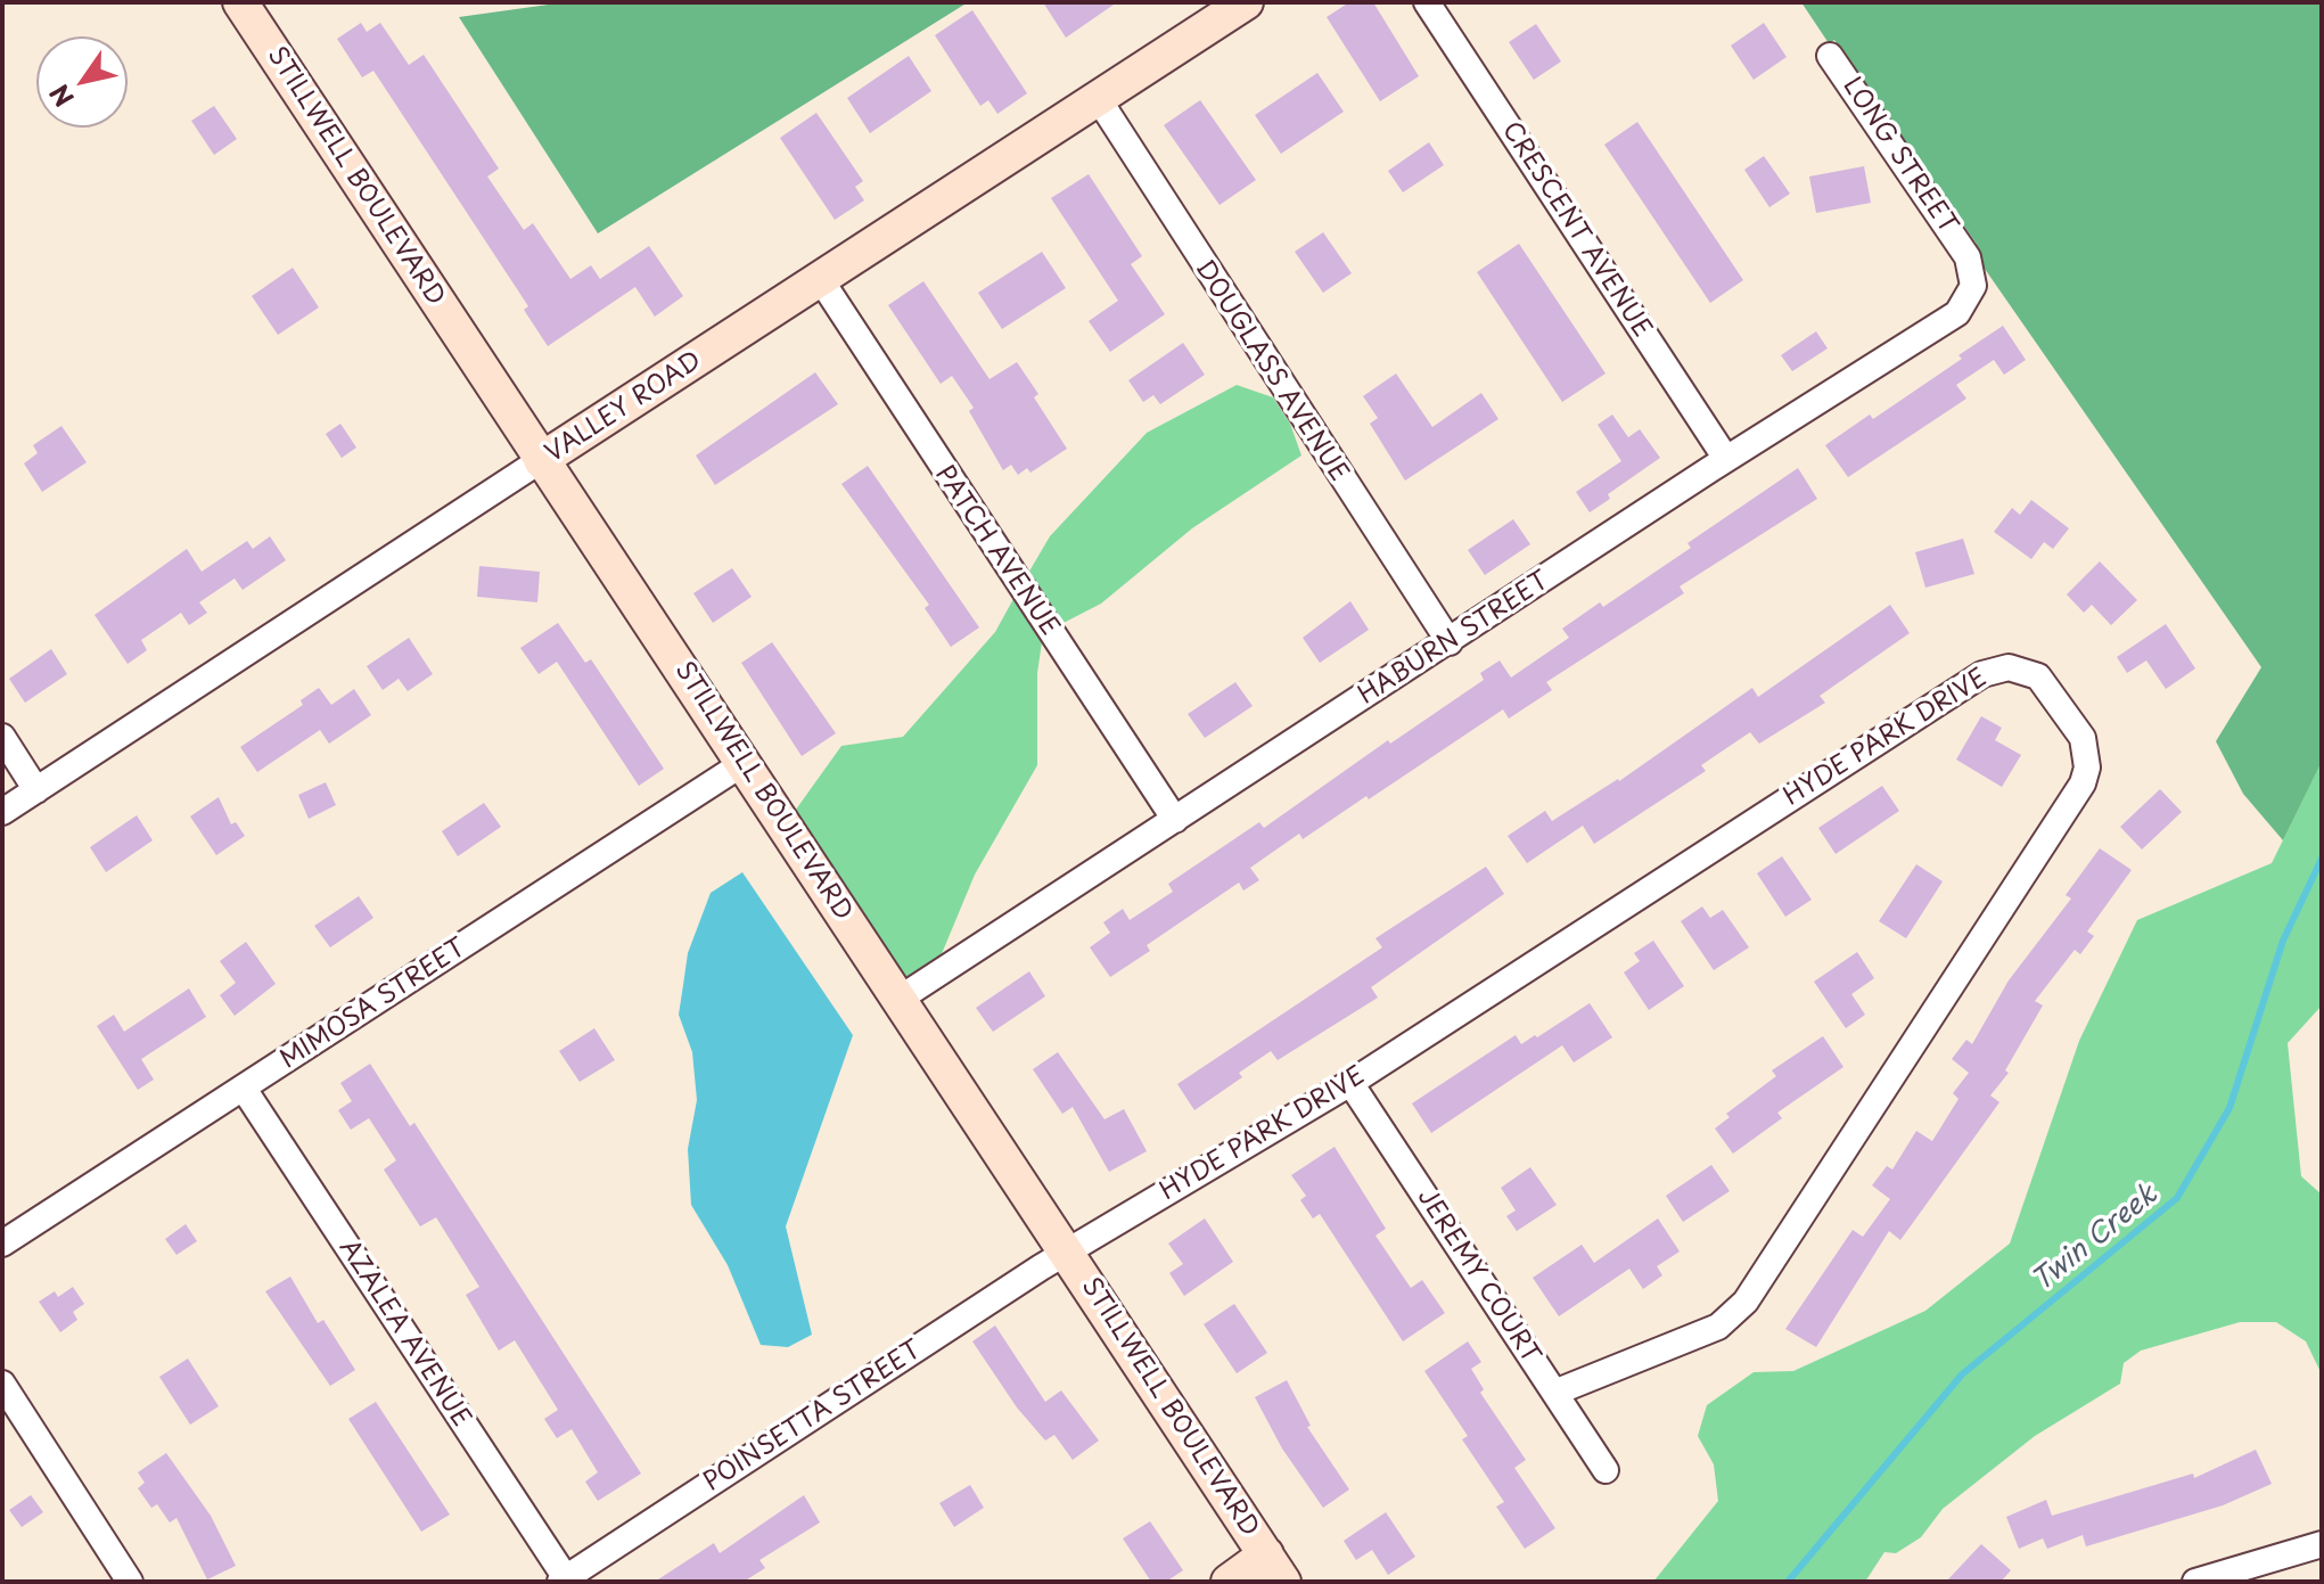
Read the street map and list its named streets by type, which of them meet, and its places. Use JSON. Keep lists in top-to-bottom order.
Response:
{
  "streets": {
    "street": [
      "LONG STREET",
      "STILLWELL BOULEVARD",
      "CRESCENT AVENUE",
      "DOUGLASS AVENUE",
      "VALLEY ROAD",
      "PATCH AVENUE",
      "HABURN STREET",
      "HYDE PARK DRIVE",
      "MIMOSA STREET",
      "JEREMY COURT",
      "AZALEA AVENUE",
      "POINSETTA STREET"
    ]
  },
  "crossings": [
    ["LONG STREET", "HABURN STREET"],
    ["STILLWELL BOULEVARD", "VALLEY ROAD"],
    ["STILLWELL BOULEVARD", "HABURN STREET"],
    ["STILLWELL BOULEVARD", "HYDE PARK DRIVE"],
    ["STILLWELL BOULEVARD", "MIMOSA STREET"],
    ["STILLWELL BOULEVARD", "POINSETTA STREET"],
    ["CRESCENT AVENUE", "HABURN STREET"],
    ["DOUGLASS AVENUE", "VALLEY ROAD"],
    ["DOUGLASS AVENUE", "HABURN STREET"],
    ["VALLEY ROAD", "PATCH AVENUE"],
    ["PATCH AVENUE", "HABURN STREET"],
    ["HYDE PARK DRIVE", "JEREMY COURT"],
    ["HYDE PARK DRIVE", "POINSETTA STREET"],
    ["MIMOSA STREET", "AZALEA AVENUE"],
    ["AZALEA AVENUE", "POINSETTA STREET"]
  ],
  "water": ["Twin Creek"],
  "north": "bottom left"
}
